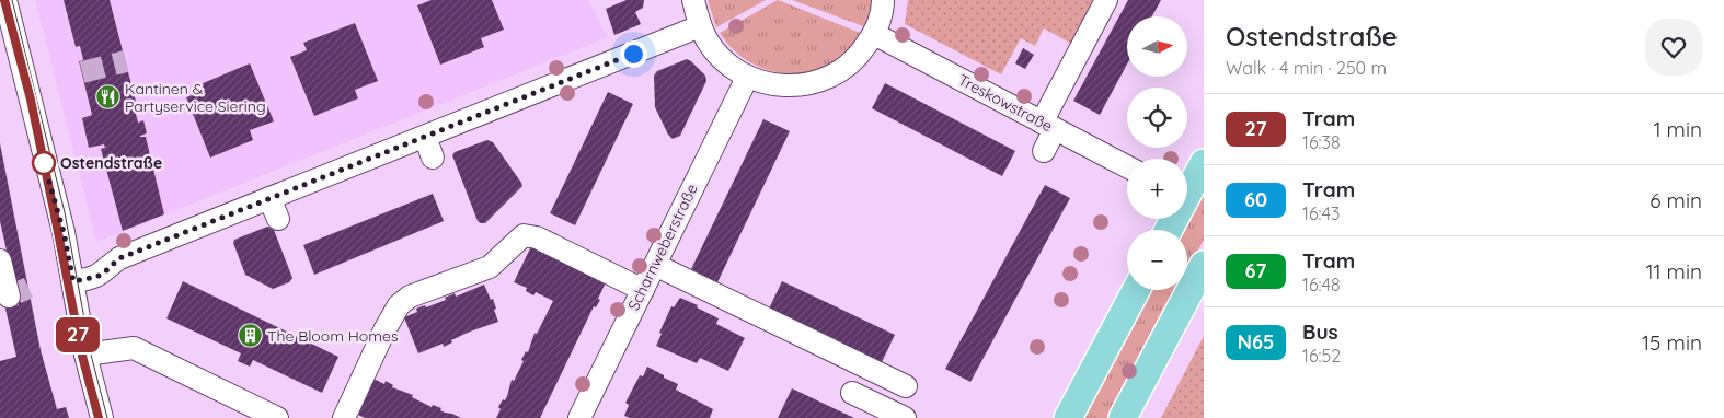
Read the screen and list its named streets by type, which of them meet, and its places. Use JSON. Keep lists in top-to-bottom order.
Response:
{
  "streets": {
    "street": ["Treskowstraße", "Scharnweberstraße"]
  },
  "places": {
    "restaurant": ["Kantinen & Partyservice Siering"],
    "other": ["Ostendstraße"],
    "building": ["The Bloom Homes"]
  },
  "lines": ["tram line 27"],
  "north": "right",
  "page": {
    "on_map": "27",
    "heading": ["Ostendstraße", "Walk · 4 min · 250 m"],
    "map_buttons": ["+", "−"],
    "list": [
      {
        "mark": "27",
        "name": "Tram",
        "note": "16:38",
        "value": "1 min"
      },
      {
        "mark": "60",
        "name": "Tram",
        "note": "16:43",
        "value": "6 min"
      },
      {
        "mark": "67",
        "name": "Tram",
        "note": "16:48",
        "value": "11 min"
      },
      {
        "mark": "N65",
        "name": "Bus",
        "note": "16:52",
        "value": "15 min"
      }
    ]
  }
}
